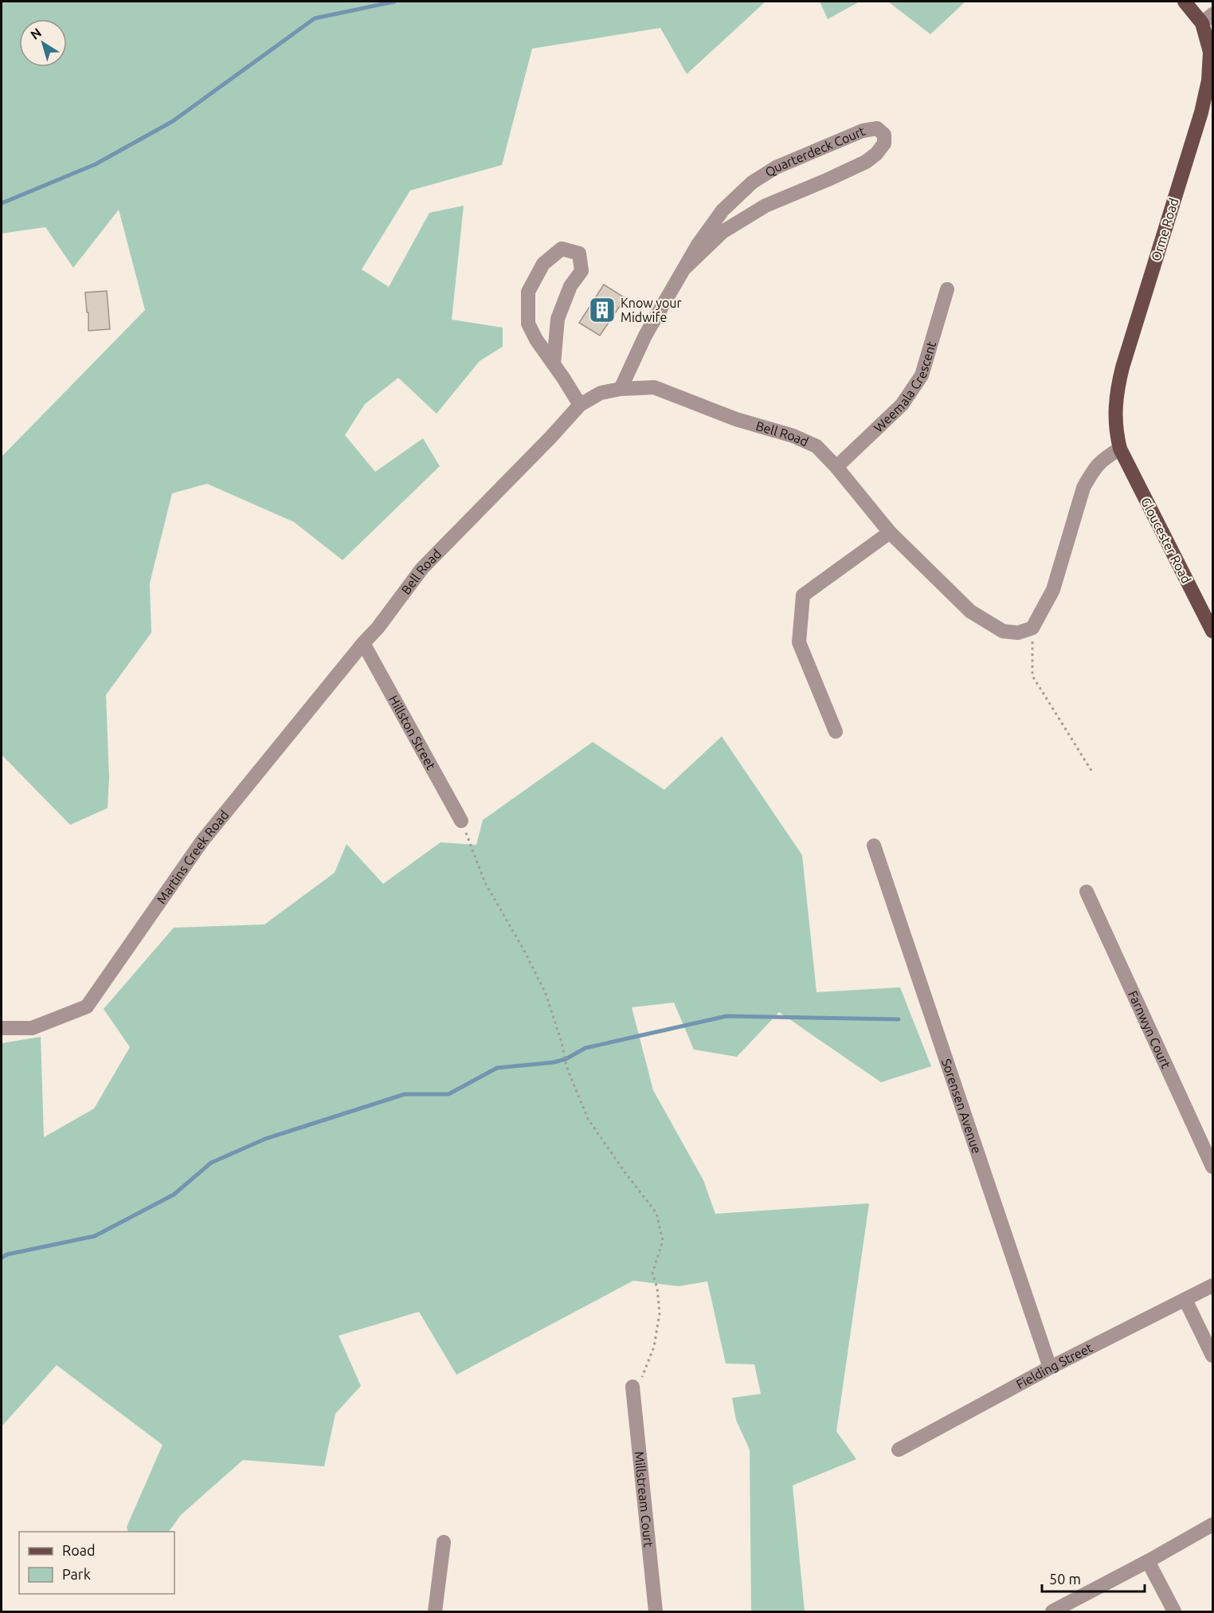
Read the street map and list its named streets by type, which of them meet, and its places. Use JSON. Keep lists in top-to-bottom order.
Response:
{
  "streets": {
    "main road": ["Orme Road", "Gloucester Road"],
    "street": [
      "Quarterdeck Court",
      "Weemala Crescent",
      "Bell Road",
      "Hillston Street",
      "Martins Creek Road",
      "Farnwyn Court",
      "Sorensen Avenue",
      "Fielding Street",
      "Millstream Court"
    ]
  },
  "crossings": [
    ["Quarterdeck Court", "Bell Road"],
    ["Orme Road", "Gloucester Road"],
    ["Weemala Crescent", "Bell Road"],
    ["Bell Road", "Hillston Street"],
    ["Bell Road", "Martins Creek Road"],
    ["Hillston Street", "Martins Creek Road"],
    ["Sorensen Avenue", "Fielding Street"]
  ],
  "places": {
    "building": ["Know your Midwife"]
  },
  "legend": ["Road", "Park"],
  "scale_bar": "50 m",
  "north": "top left"
}
